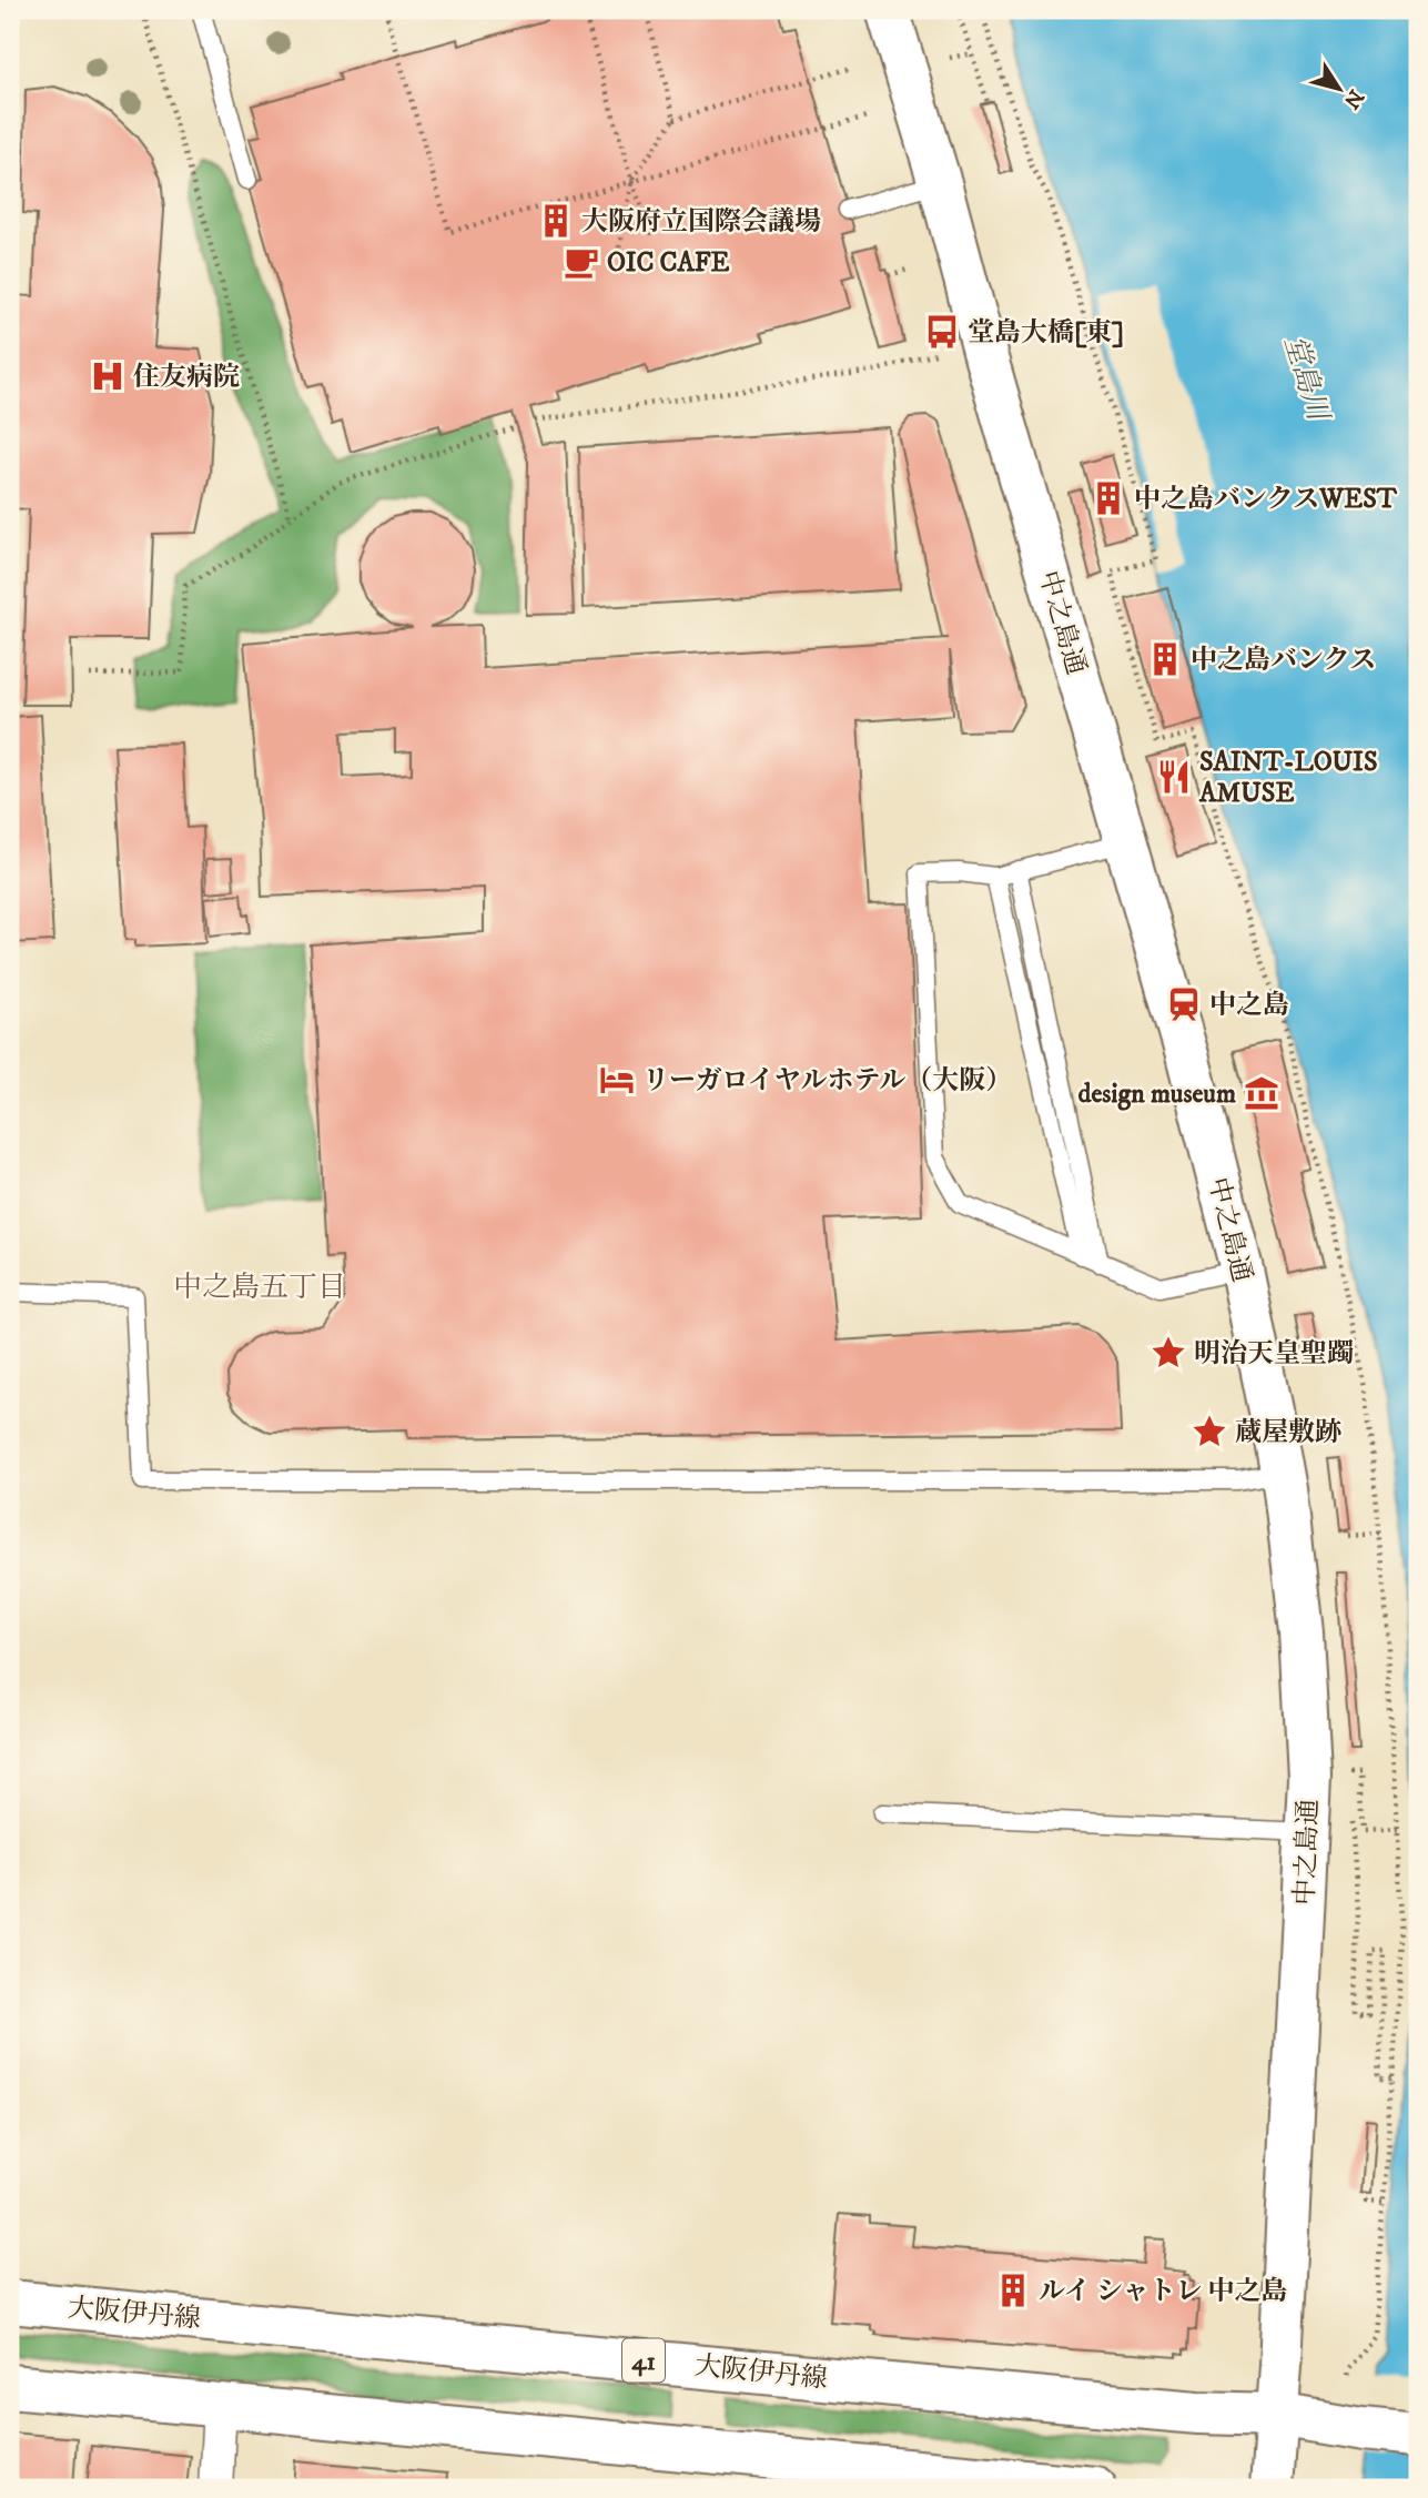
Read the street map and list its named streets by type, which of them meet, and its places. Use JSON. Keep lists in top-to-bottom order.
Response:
{
  "streets": {
    "street": ["中之島通", "大阪伊丹線", "41"]
  },
  "crossings": [
    ["中之島通", "大阪伊丹線"]
  ],
  "districts": ["中之島五丁目"],
  "water": ["堂島川"],
  "places": {
    "building": [
      "大阪府立国際会議場",
      "中之島バンクスWEST",
      "中之島バンクス",
      "ルイ シャトレ 中之島"
    ],
    "cafe": ["OIC CAFE"],
    "bus stop": ["堂島大橋[東]"],
    "hospital": ["住友病院"],
    "restaurant": ["SAINT-LOUIS AMUSE"],
    "station": ["中之島"],
    "hotel": ["リーガロイヤルホテル（大阪）"],
    "museum": ["design museum"],
    "place": ["明治天皇聖躅", "蔵屋敷跡"]
  },
  "north": "bottom right"
}
